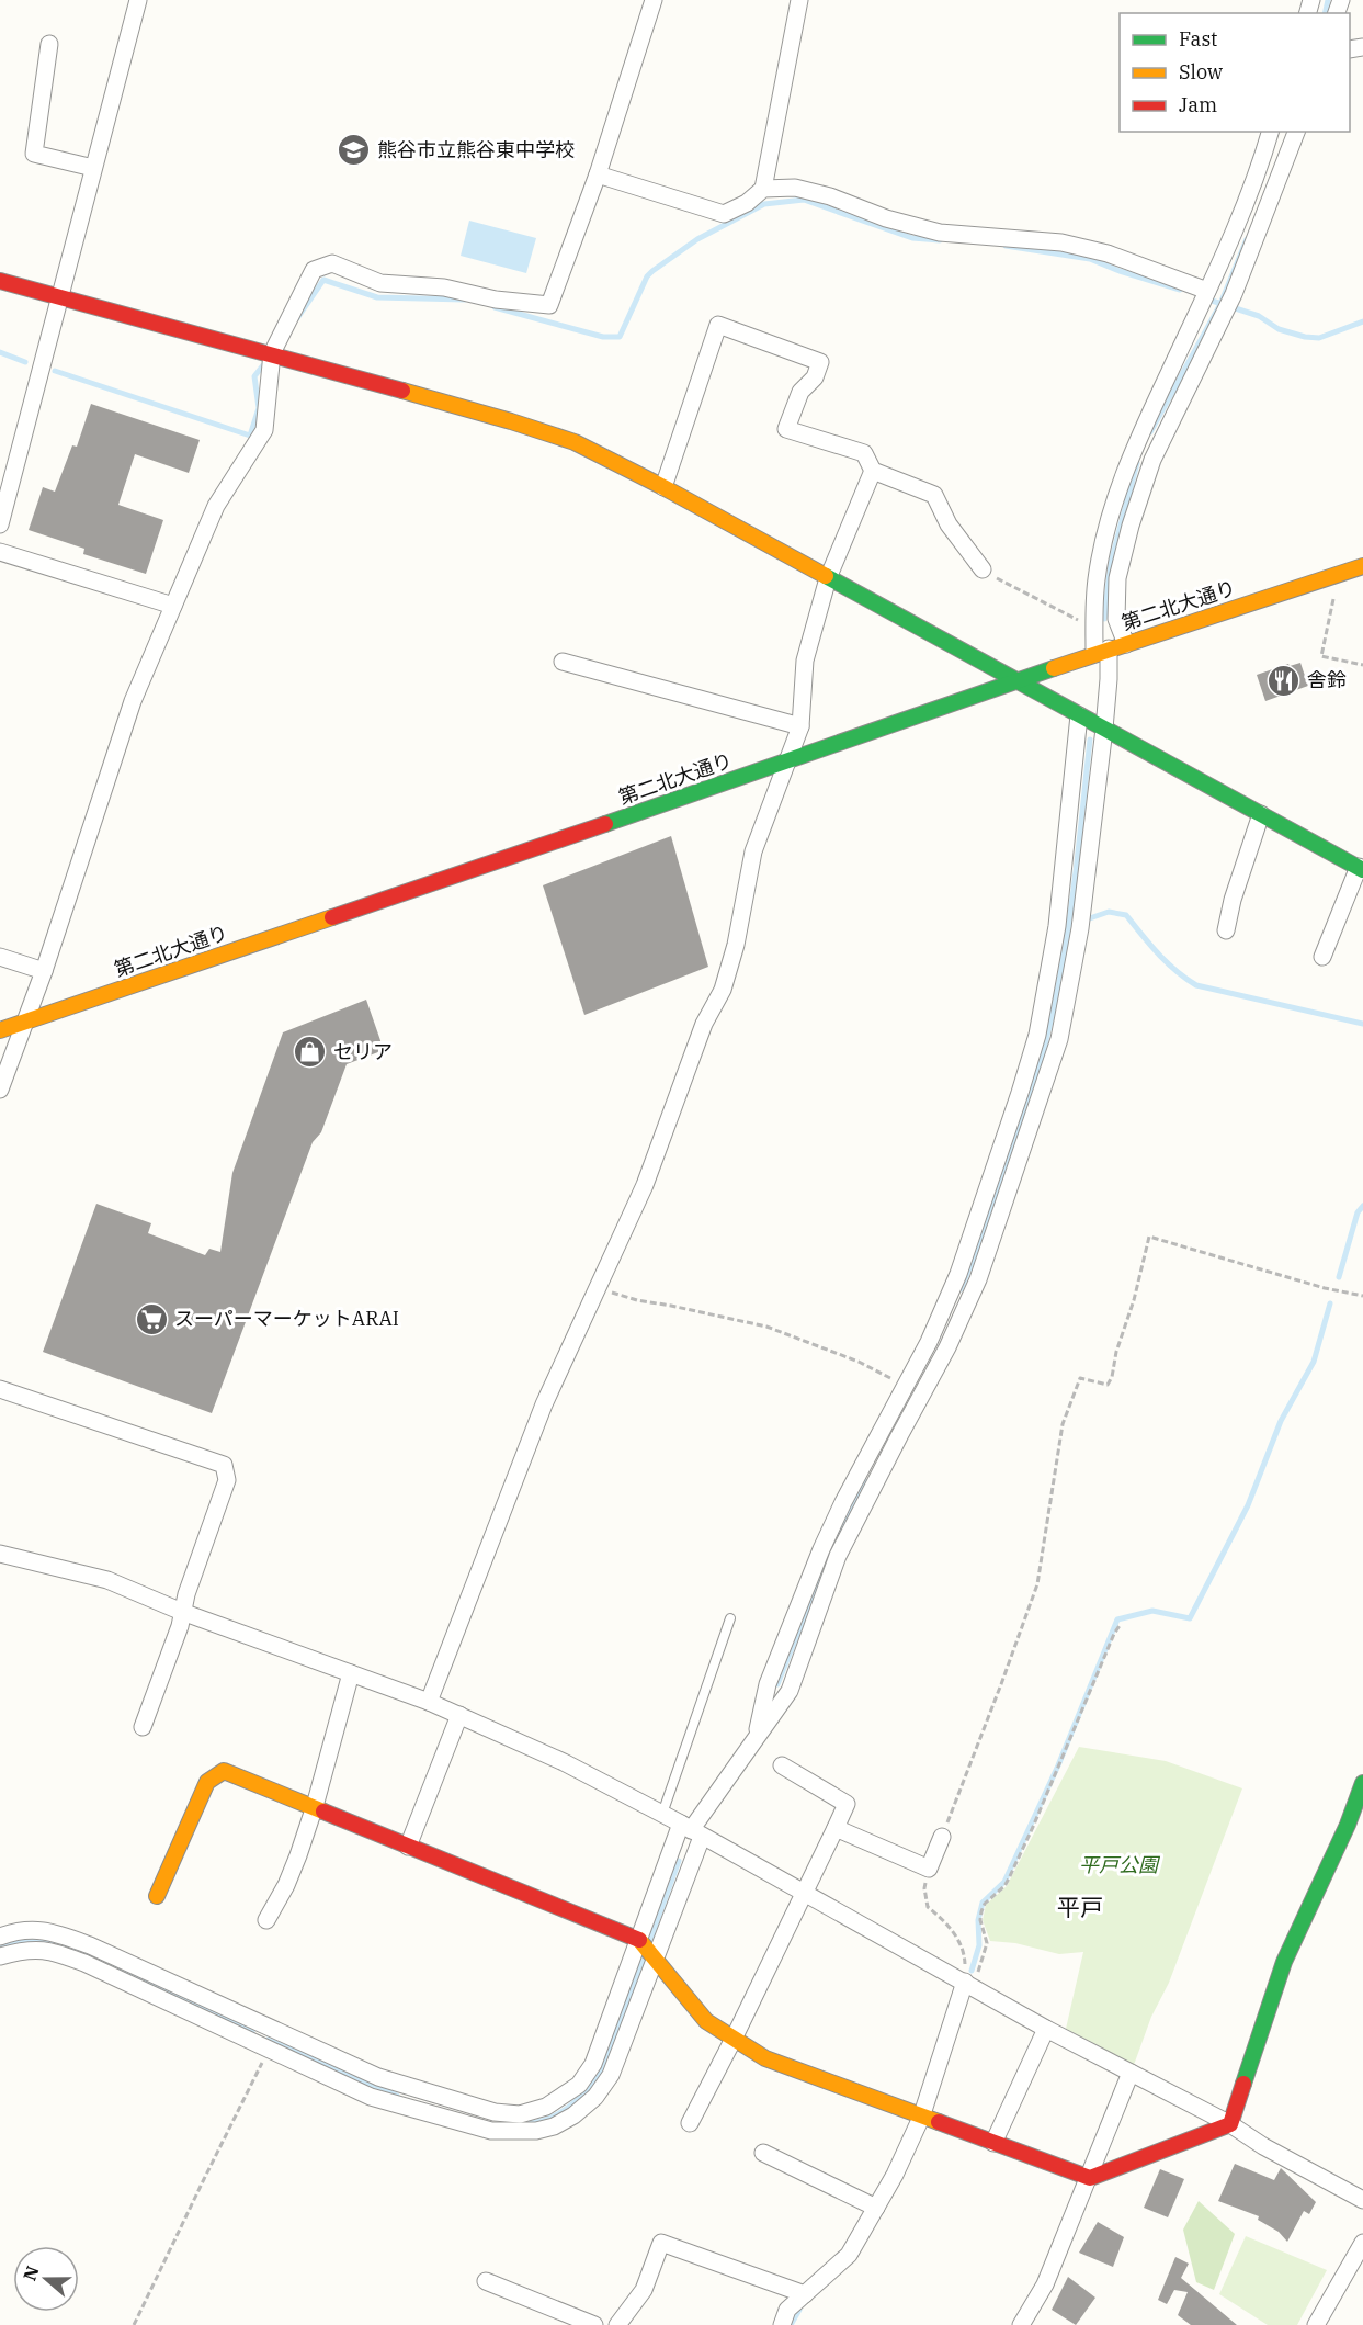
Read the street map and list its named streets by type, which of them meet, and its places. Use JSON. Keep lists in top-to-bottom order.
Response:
{
  "streets": {
    "street": ["第二北大通り"]
  },
  "districts": ["平戸"],
  "parks": ["平戸公園"],
  "places": {
    "school or university": ["熊谷市立熊谷東中学校"],
    "restaurant": ["舎鈴"],
    "shop": ["セリア"],
    "supermarket": ["スーパーマーケットARAI"]
  },
  "legend": ["Fast", "Slow", "Jam"],
  "north": "left"
}
